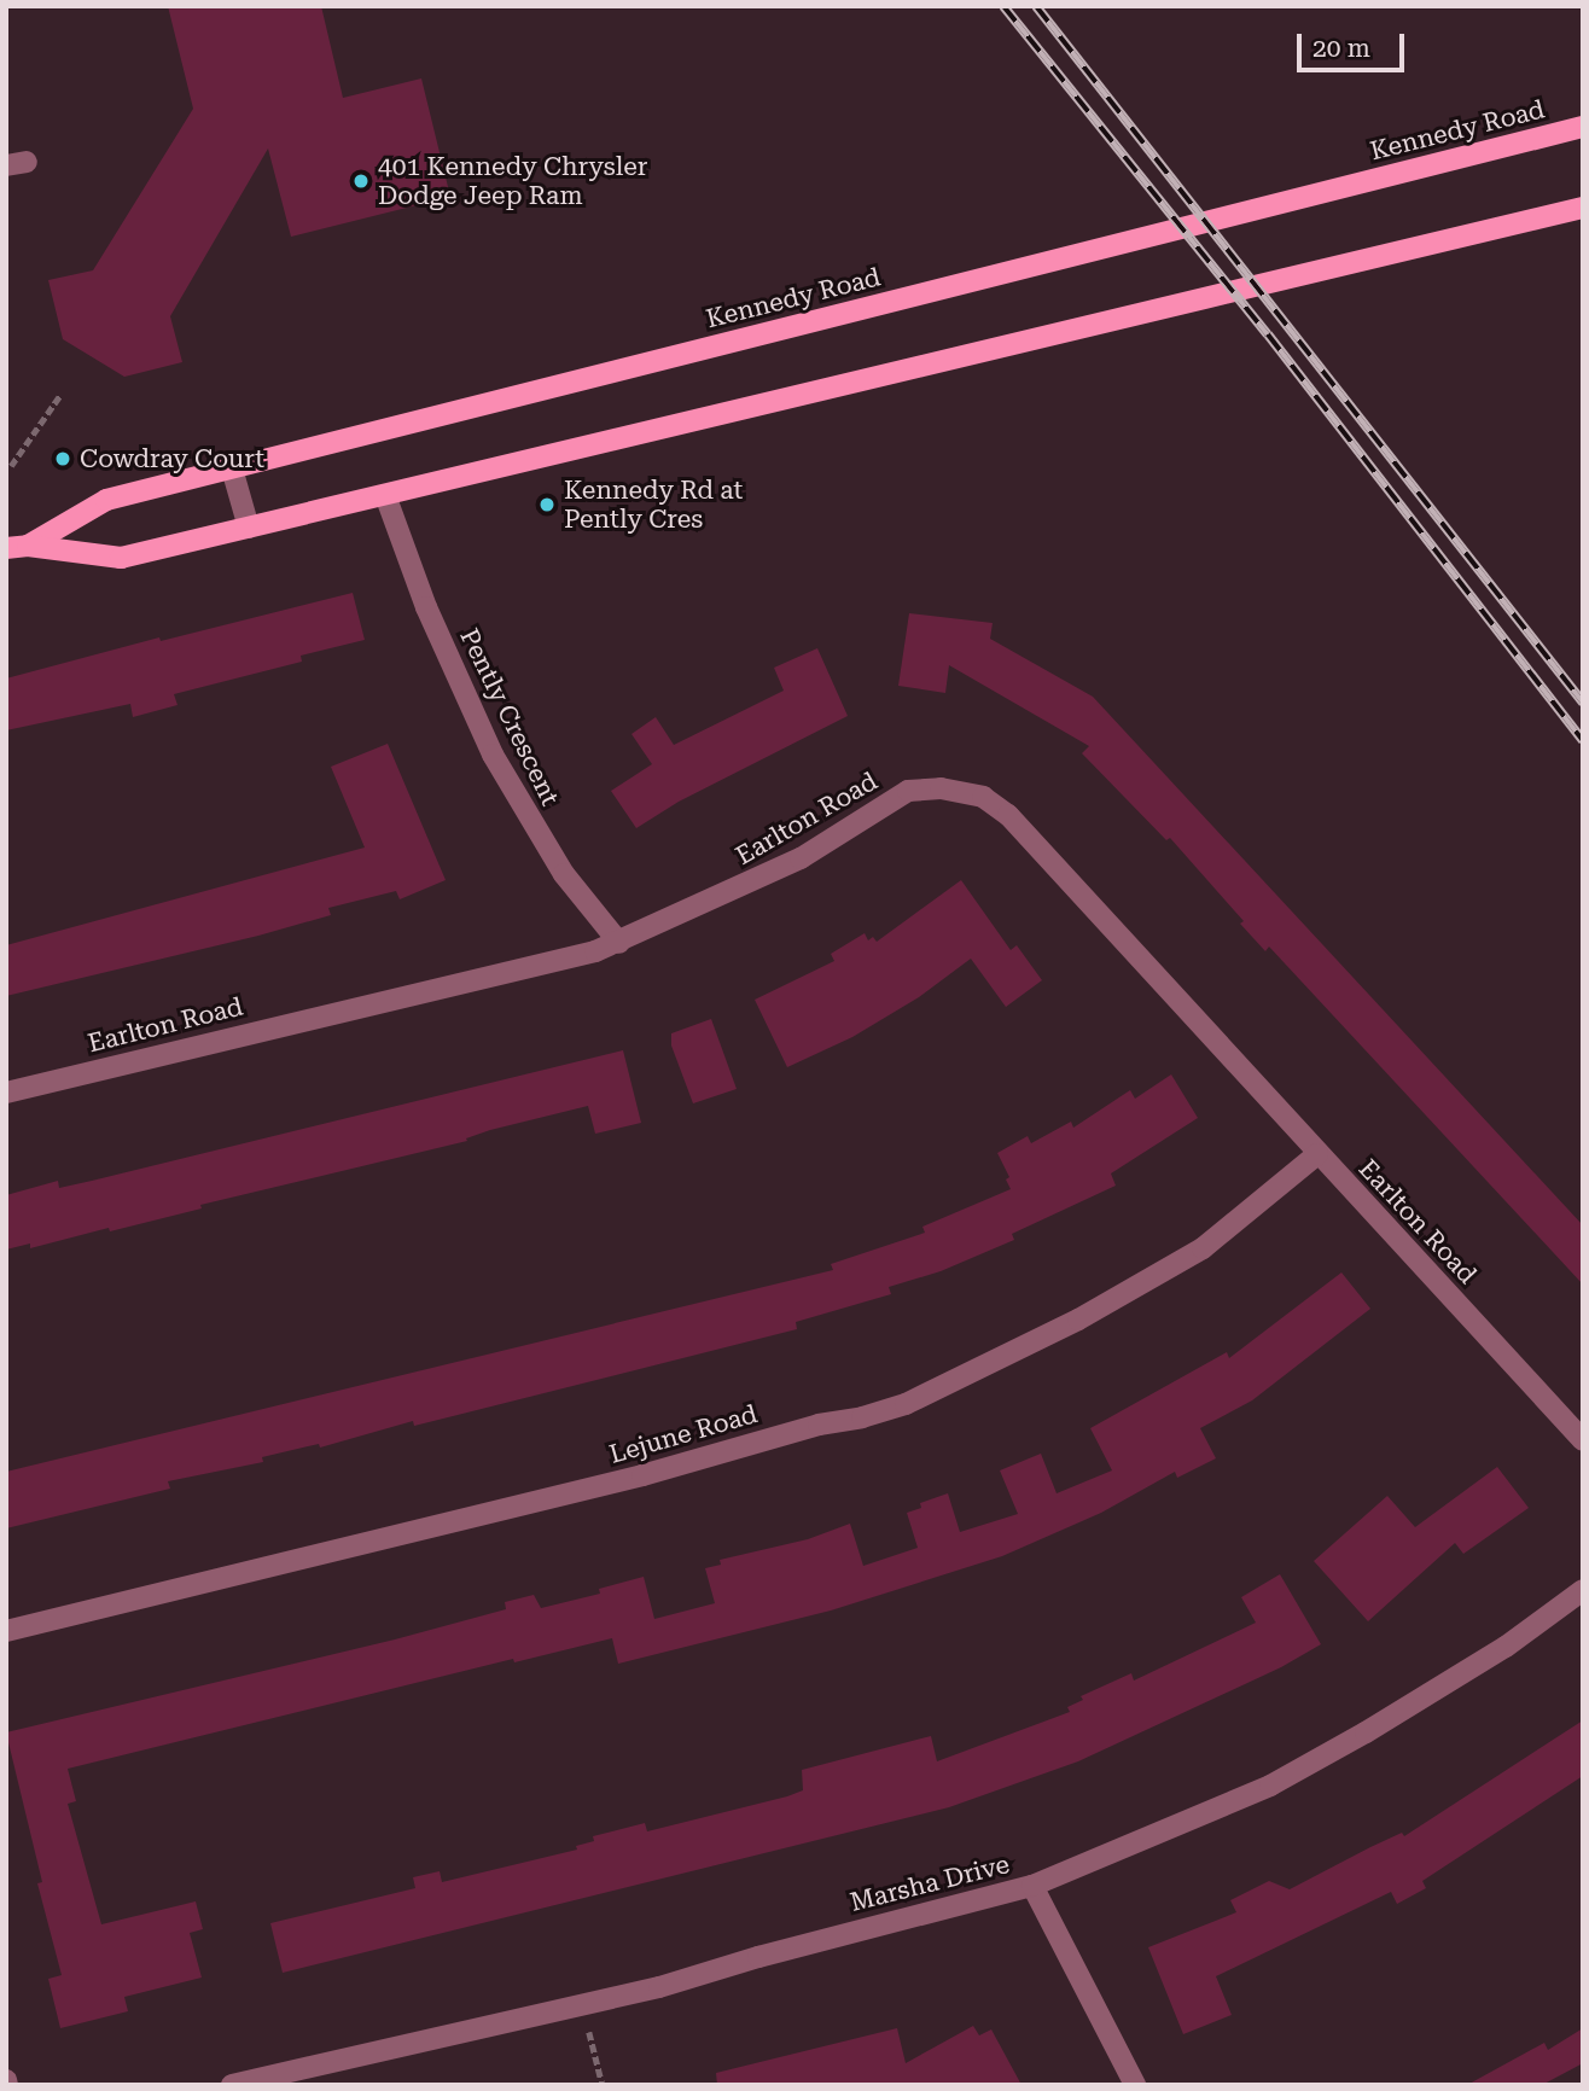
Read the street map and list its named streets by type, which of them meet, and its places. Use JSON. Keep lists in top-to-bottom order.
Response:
{
  "streets": {
    "main road": ["Kennedy Road"],
    "street": [
      "Pently Crescent",
      "Earlton Road",
      "Lejune Road",
      "Marsha Drive"
    ]
  },
  "crossings": [
    ["Kennedy Road", "Pently Crescent"],
    ["Pently Crescent", "Earlton Road"],
    ["Earlton Road", "Lejune Road"]
  ],
  "places": ["401 Kennedy Chrysler Dodge Jeep Ram", "Cowdray Court", "Kennedy Rd at Pently Cres"],
  "scale_bar": "20 m"
}
